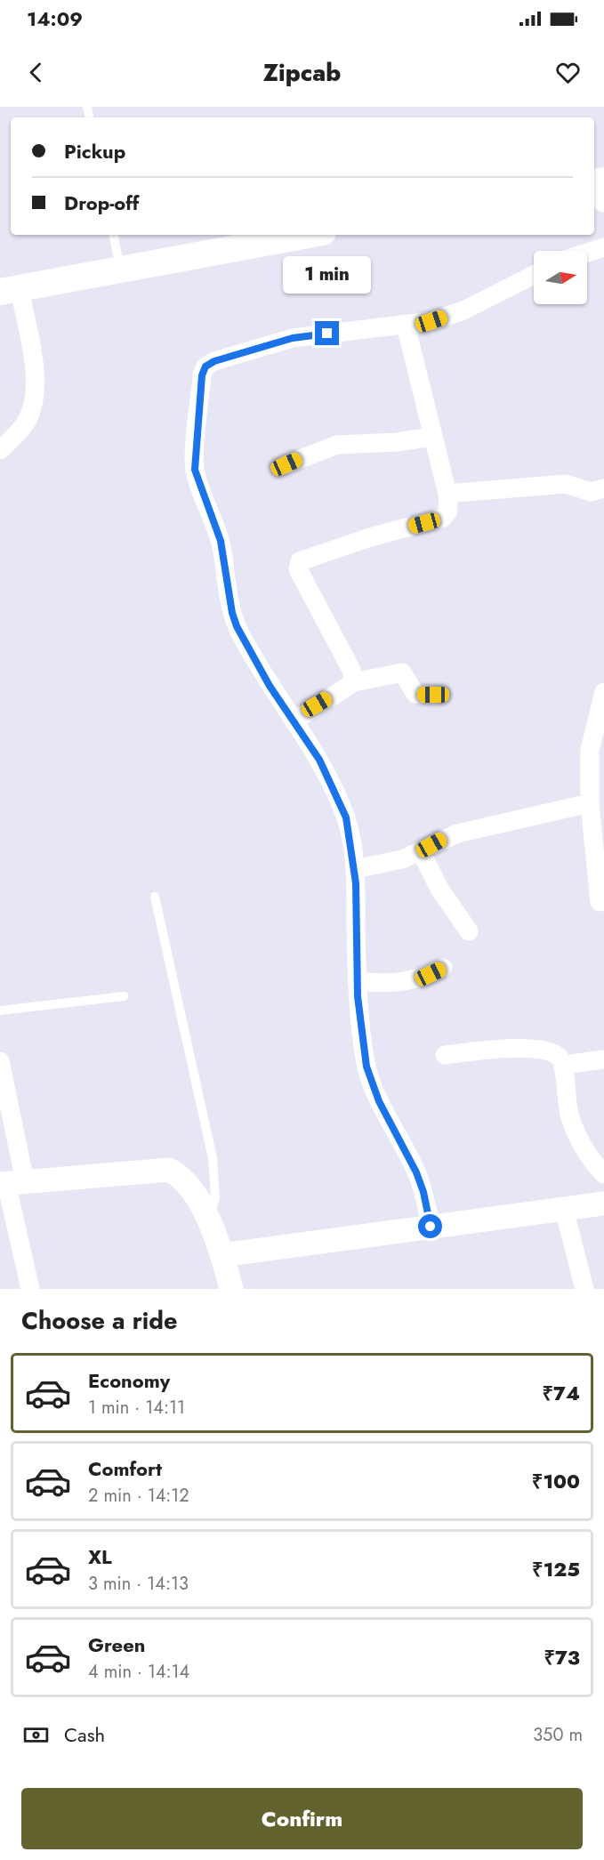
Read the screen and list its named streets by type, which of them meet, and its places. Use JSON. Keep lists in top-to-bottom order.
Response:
{
  "north": "right",
  "page": {
    "status": "14:09",
    "header": "Zipcab",
    "banner": ["Pickup", "Drop-off"],
    "bubble": "1 min",
    "heading": "Choose a ride",
    "list": [
      {
        "name": "Economy",
        "note": "1 min · 14:11",
        "value": "₹74"
      },
      {
        "name": "Comfort",
        "note": "2 min · 14:12",
        "value": "₹100"
      },
      {
        "name": "XL",
        "note": "3 min · 14:13",
        "value": "₹125"
      },
      {
        "name": "Green",
        "note": "4 min · 14:14",
        "value": "₹73"
      }
    ],
    "pay": ["Cash", "350 m"],
    "buttons": "Confirm"
  }
}
